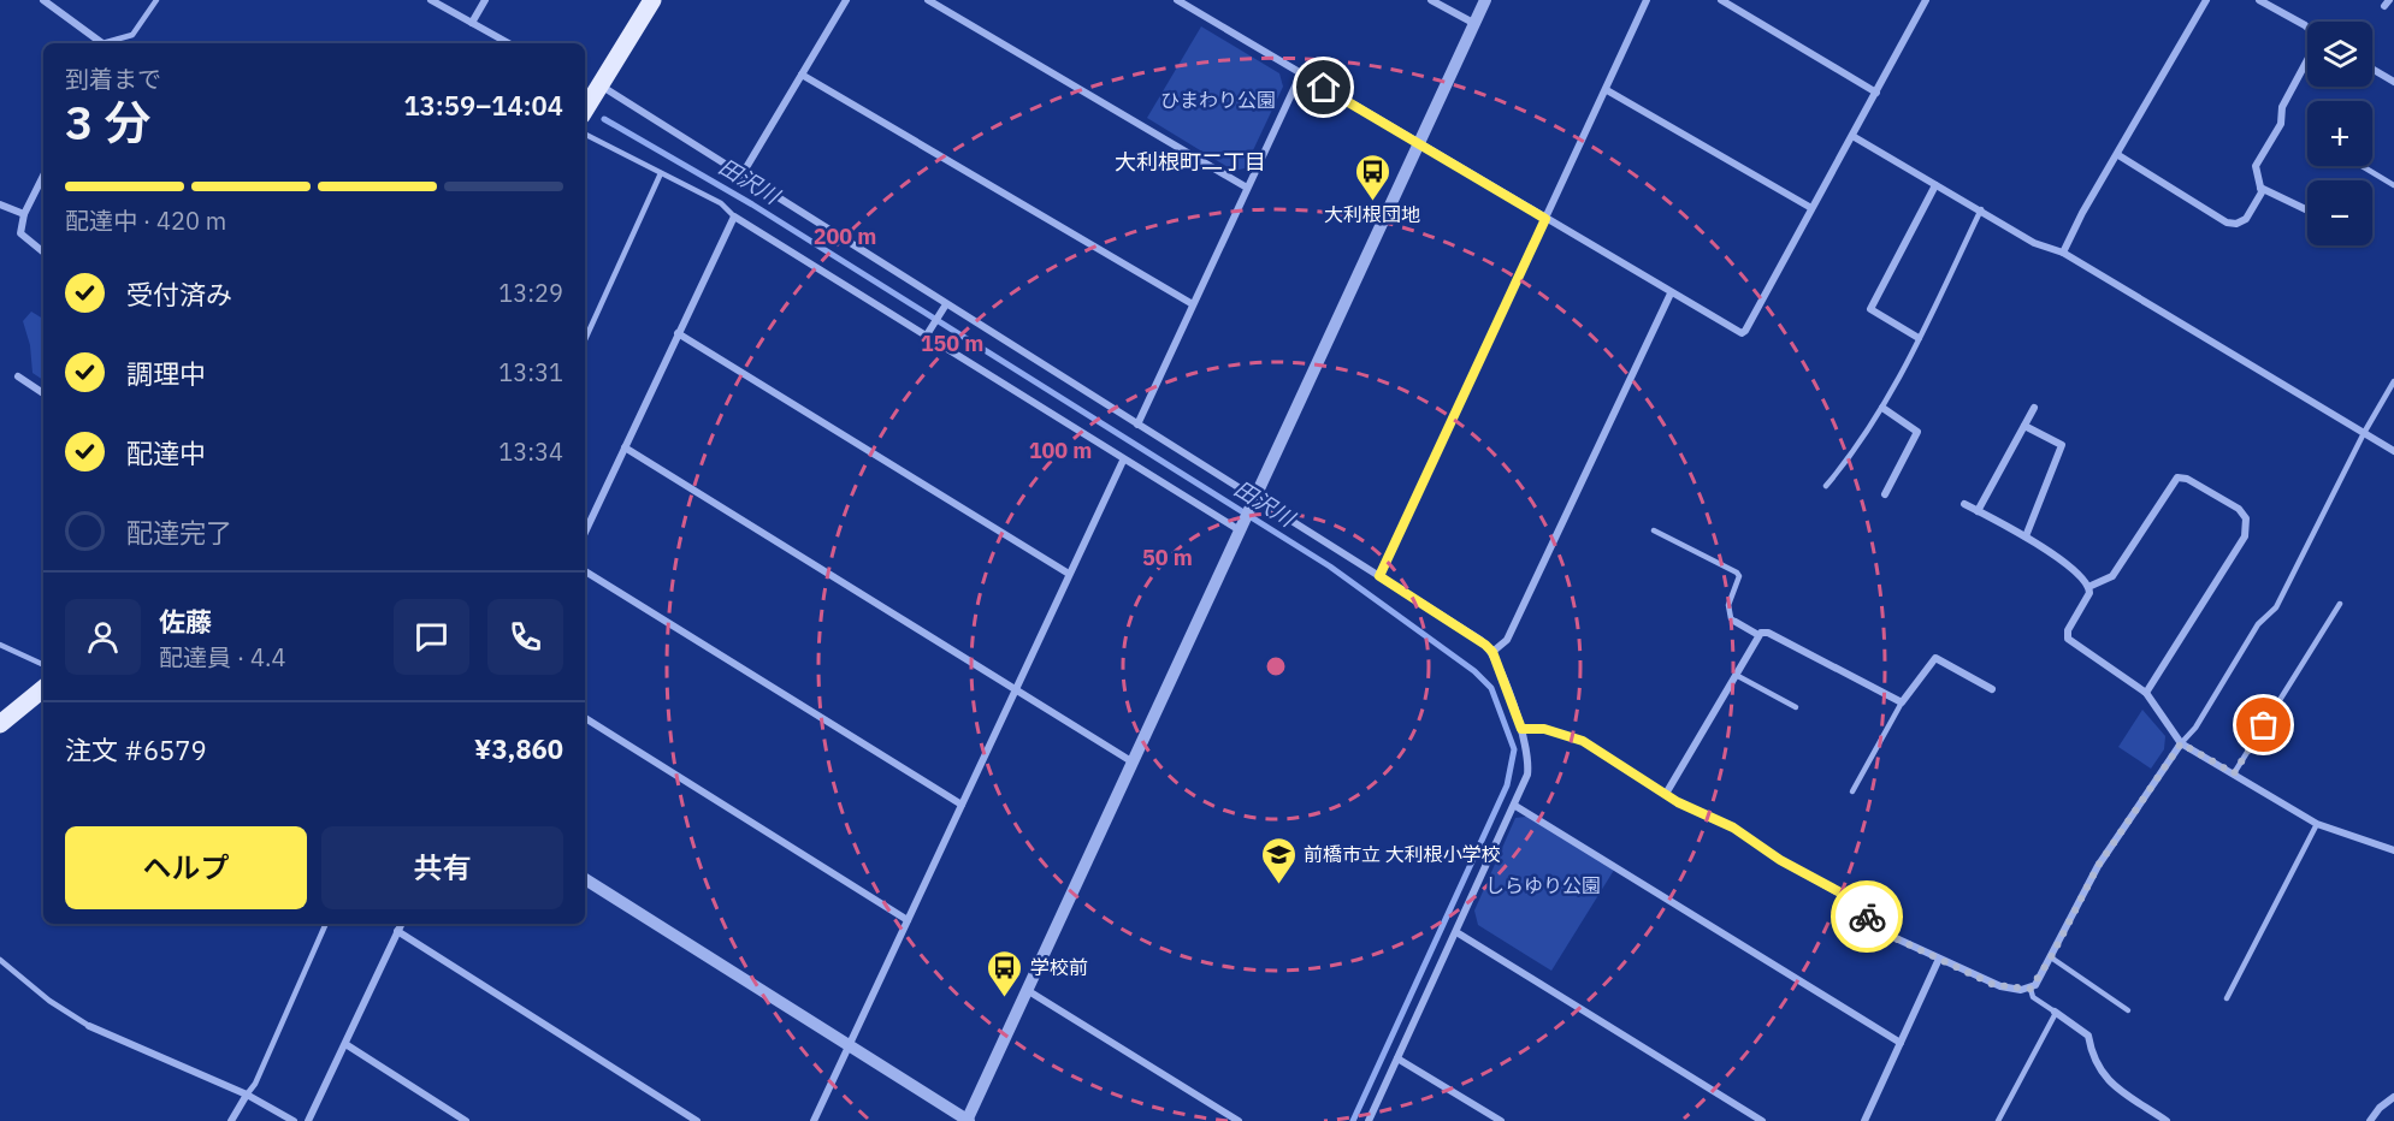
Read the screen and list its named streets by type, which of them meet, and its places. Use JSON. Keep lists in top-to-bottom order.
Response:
{
  "districts": ["大利根町二丁目"],
  "water": ["田沢川"],
  "parks": ["ひまわり公園", "しらゆり公園"],
  "places": {
    "bus stop": ["大利根団地", "学校前"],
    "school or university": ["前橋市立 大利根小学校"]
  },
  "page": {
    "map_buttons": ["+", "−"],
    "heading": ["3 分", "到着まで", "13:59–14:04"],
    "panel": [
      "佐藤",
      "配達員 · 4.4",
      "注文 #6579",
      "¥3,860"
    ],
    "bar": "配達中 · 420 m",
    "list": [
      ["受付済み", "13:29"],
      ["調理中", "13:31"],
      ["配達中", "13:34"],
      "配達完了"
    ],
    "buttons": ["ヘルプ", "共有"]
  },
  "rings": [
    "200 m",
    "150 m",
    "100 m",
    "50 m"
  ]
}
